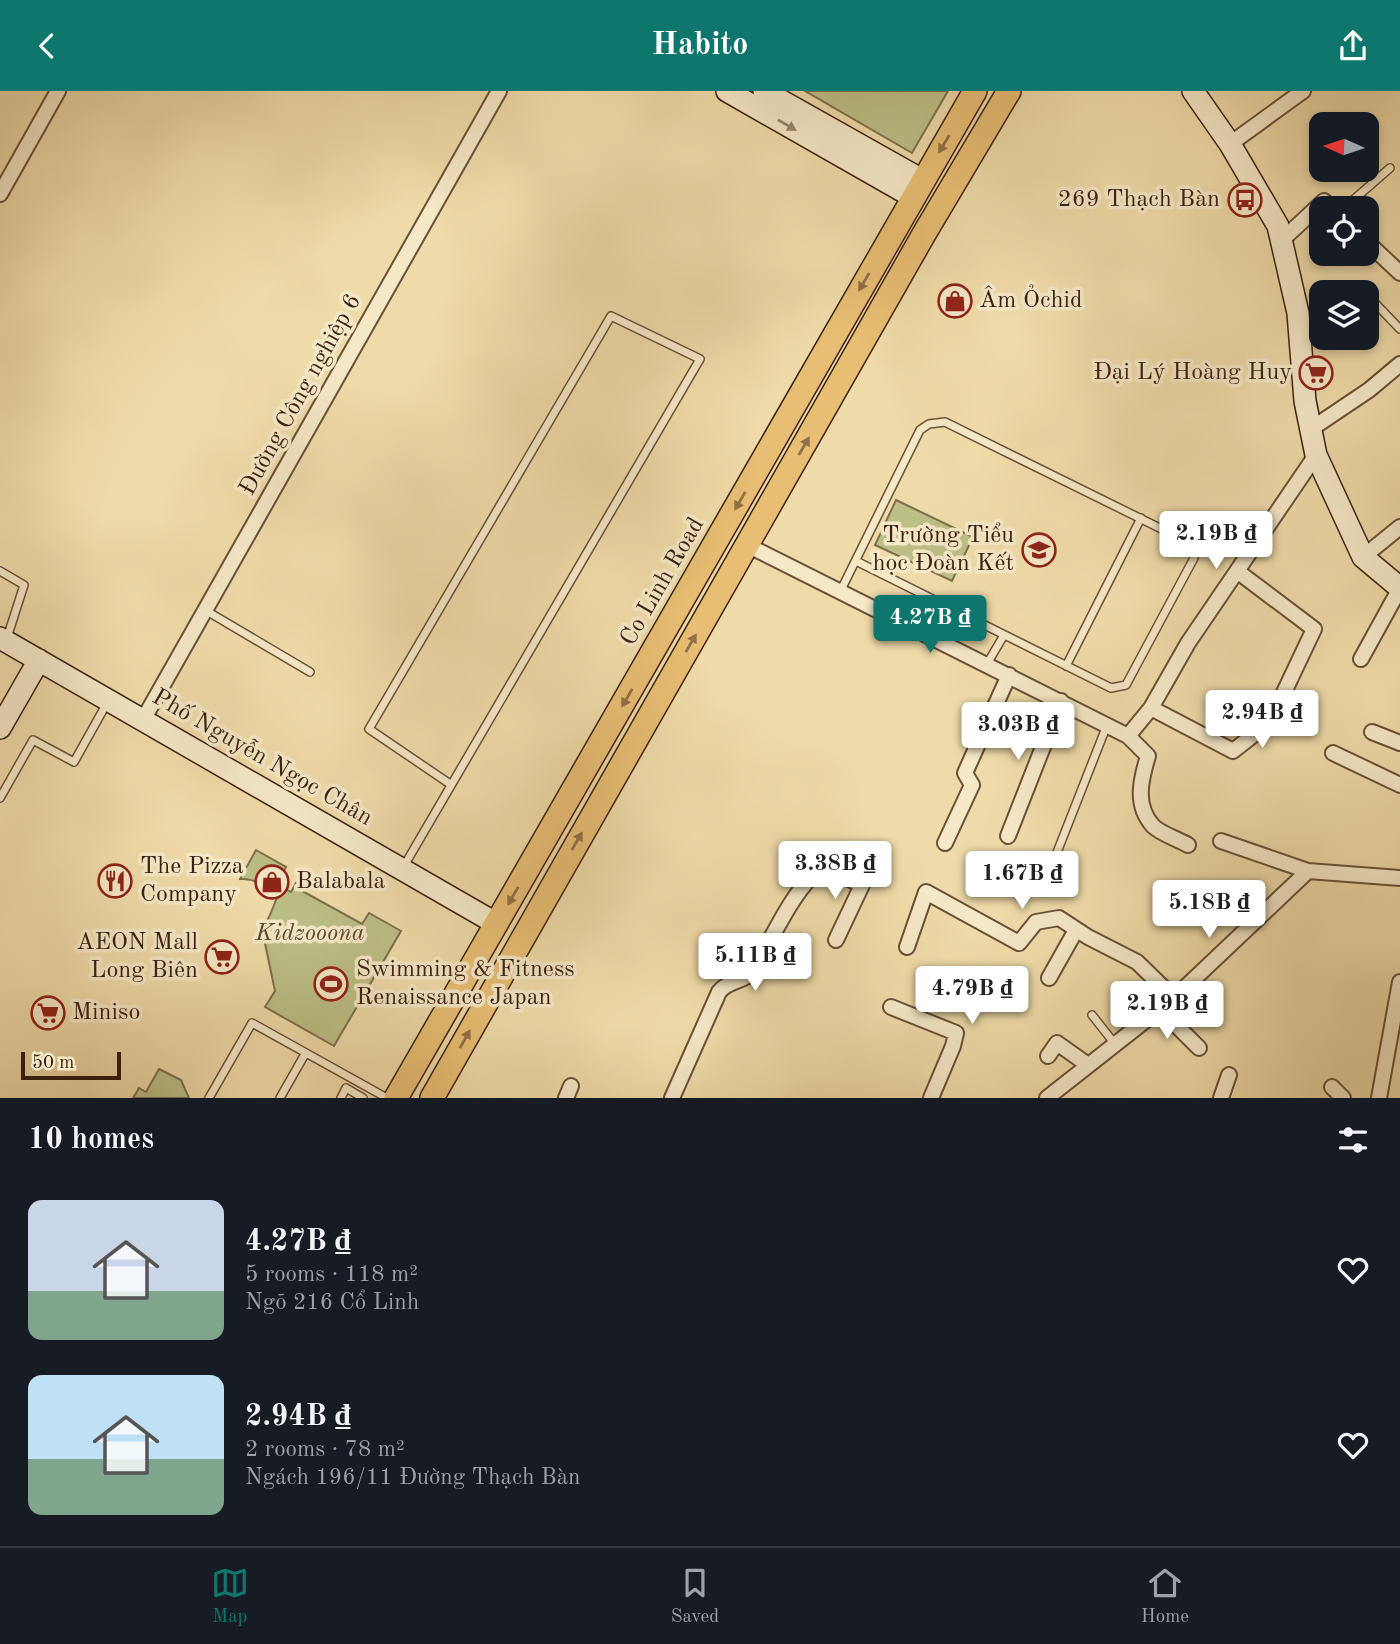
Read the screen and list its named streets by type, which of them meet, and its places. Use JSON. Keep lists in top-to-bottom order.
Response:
{
  "streets": {
    "main road": ["Co Linh Road"],
    "street": ["Đường Công nghiệp 6", "Phố Nguyễn Ngọc Chân"]
  },
  "crossings": [
    ["Đường Công nghiệp 6", "Phố Nguyễn Ngọc Chân"],
    ["Co Linh Road", "Phố Nguyễn Ngọc Chân"]
  ],
  "parks": ["Kidzooona"],
  "places": {
    "bus stop": ["269 Thạch Bàn"],
    "shop": ["Âm Ỏchid", "Balabala"],
    "supermarket": ["Đại Lý Hoàng Huy", "AEON Mall Long Biên", "Miniso"],
    "school or university": ["Trường Tiểu học Đoàn Kết"],
    "restaurant": ["The Pizza Company"],
    "sports": ["Swimming & Fitness Renaissance Japan"]
  },
  "scale_bar": "50 m",
  "north": "left",
  "page": {
    "header": "Habito",
    "price": [
      "2.19B ₫",
      "4.27B ₫",
      "2.94B ₫",
      "3.03B ₫",
      "3.38B ₫",
      "1.67B ₫",
      "5.18B ₫",
      "5.11B ₫",
      "4.79B ₫",
      "2.19B ₫"
    ],
    "scale": "50 m",
    "heading": "10 homes",
    "list": [
      {
        "name": "4.27B ₫",
        "note": "5 rooms · 118 m² · Ngõ 216 Cổ Linh"
      },
      {
        "name": "2.94B ₫",
        "note": "2 rooms · 78 m² · Ngách 196/11 Đường Thạch Bàn"
      }
    ],
    "tabs": ["Map", "Saved", "Home"]
  }
}
